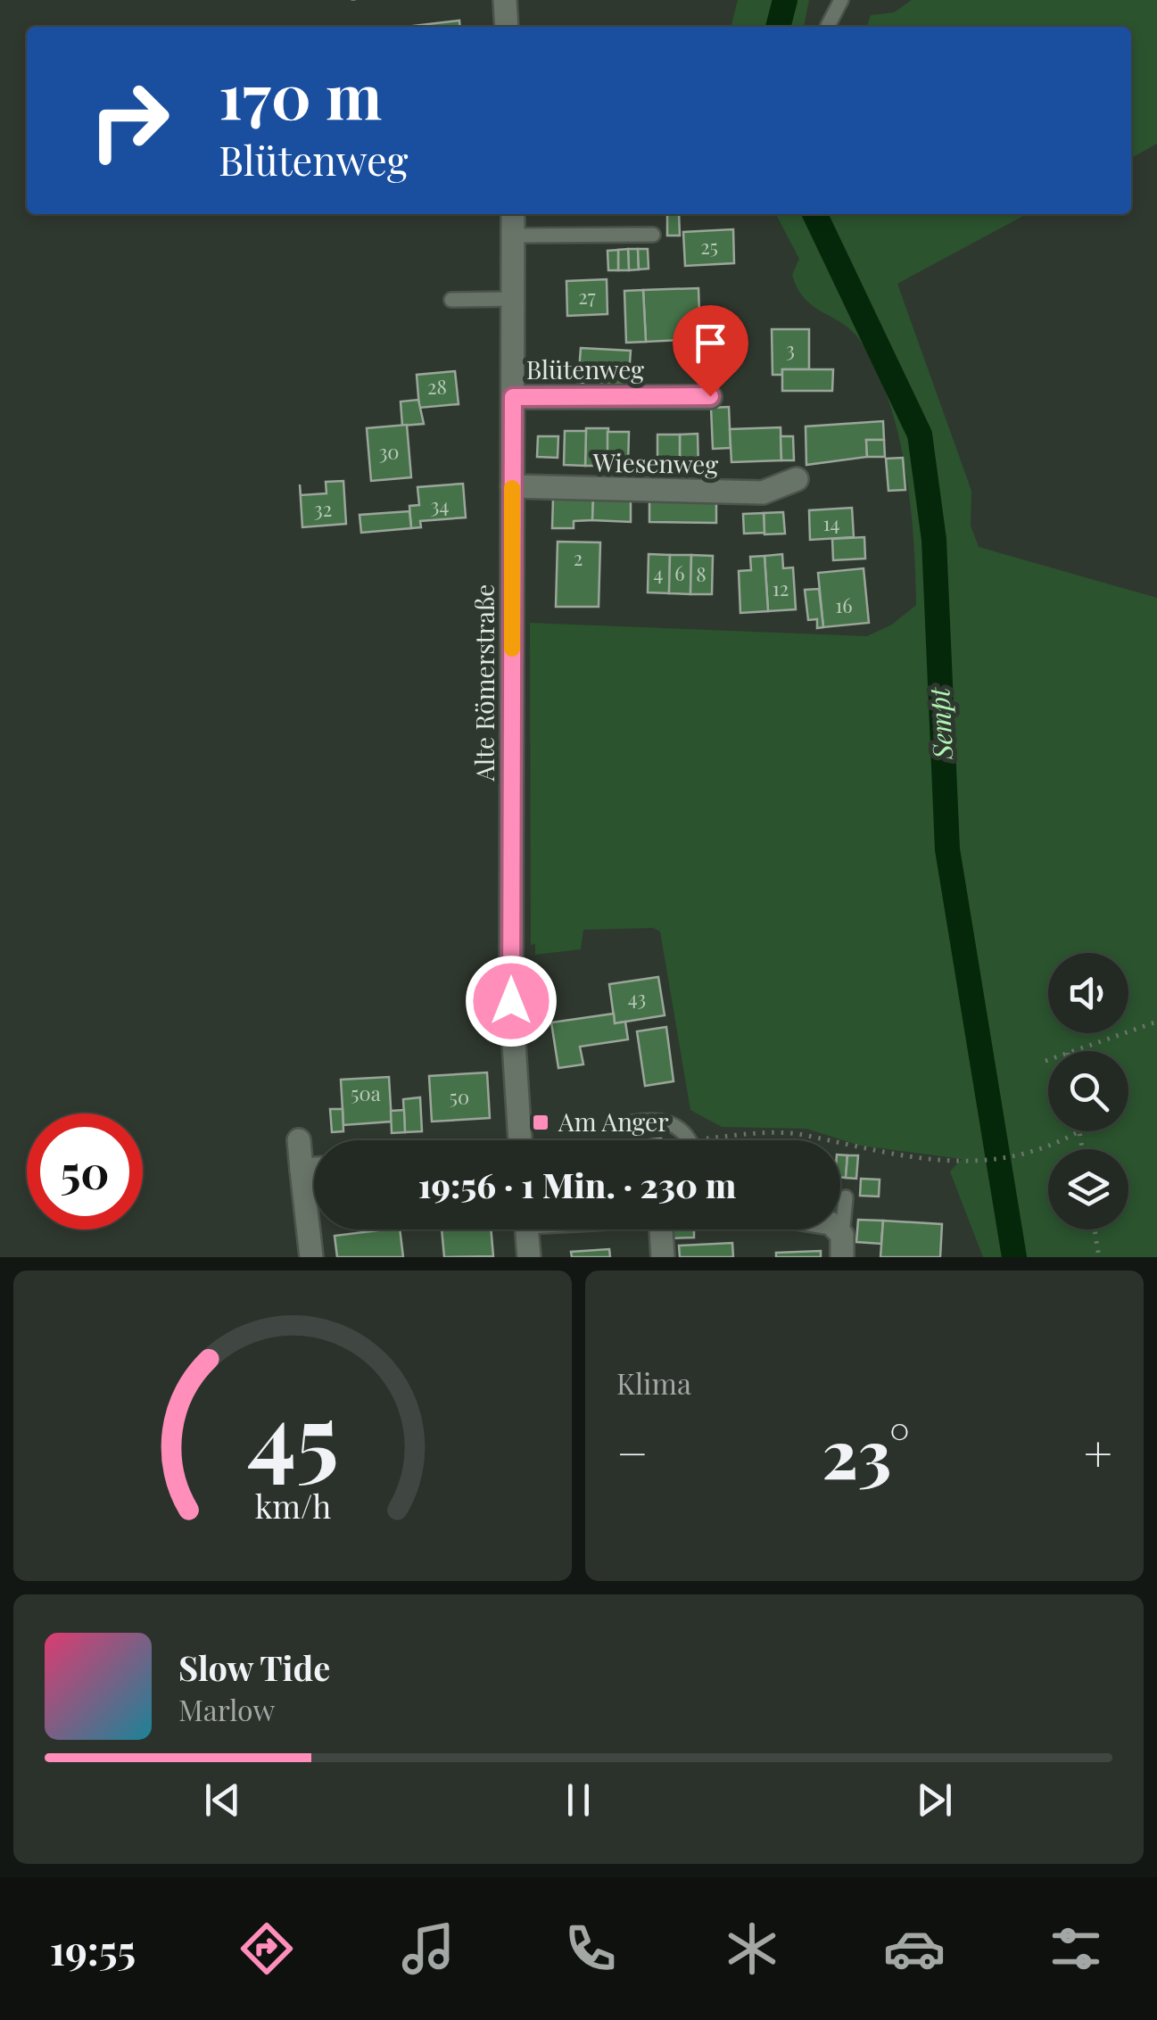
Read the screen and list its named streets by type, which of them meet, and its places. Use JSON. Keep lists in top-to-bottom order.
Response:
{
  "streets": {
    "main road": ["Blütenweg", "Wiesenweg", "Alte Römerstraße"]
  },
  "crossings": [
    ["Blütenweg", "Alte Römerstraße"],
    ["Wiesenweg", "Alte Römerstraße"]
  ],
  "water": ["Sempt"],
  "places": {
    "transit": ["Am Anger"]
  },
  "house_numbers": [
    "25",
    "27",
    "3",
    "28",
    "30",
    "34",
    "32",
    "14",
    "2",
    "4",
    "6",
    "8",
    "12",
    "16",
    "43",
    "50a",
    "50"
  ],
  "page": {
    "turn": ["170 m", "Blütenweg"],
    "limit": "50",
    "trip": "19:56 · 1 Min. · 230 m",
    "tile": "Klima",
    "heat": ["−", "23°", "+"],
    "song": ["Slow Tide", "Marlow"],
    "tabs": "19:55",
    "gauge": ["45", "km/h"]
  }
}
